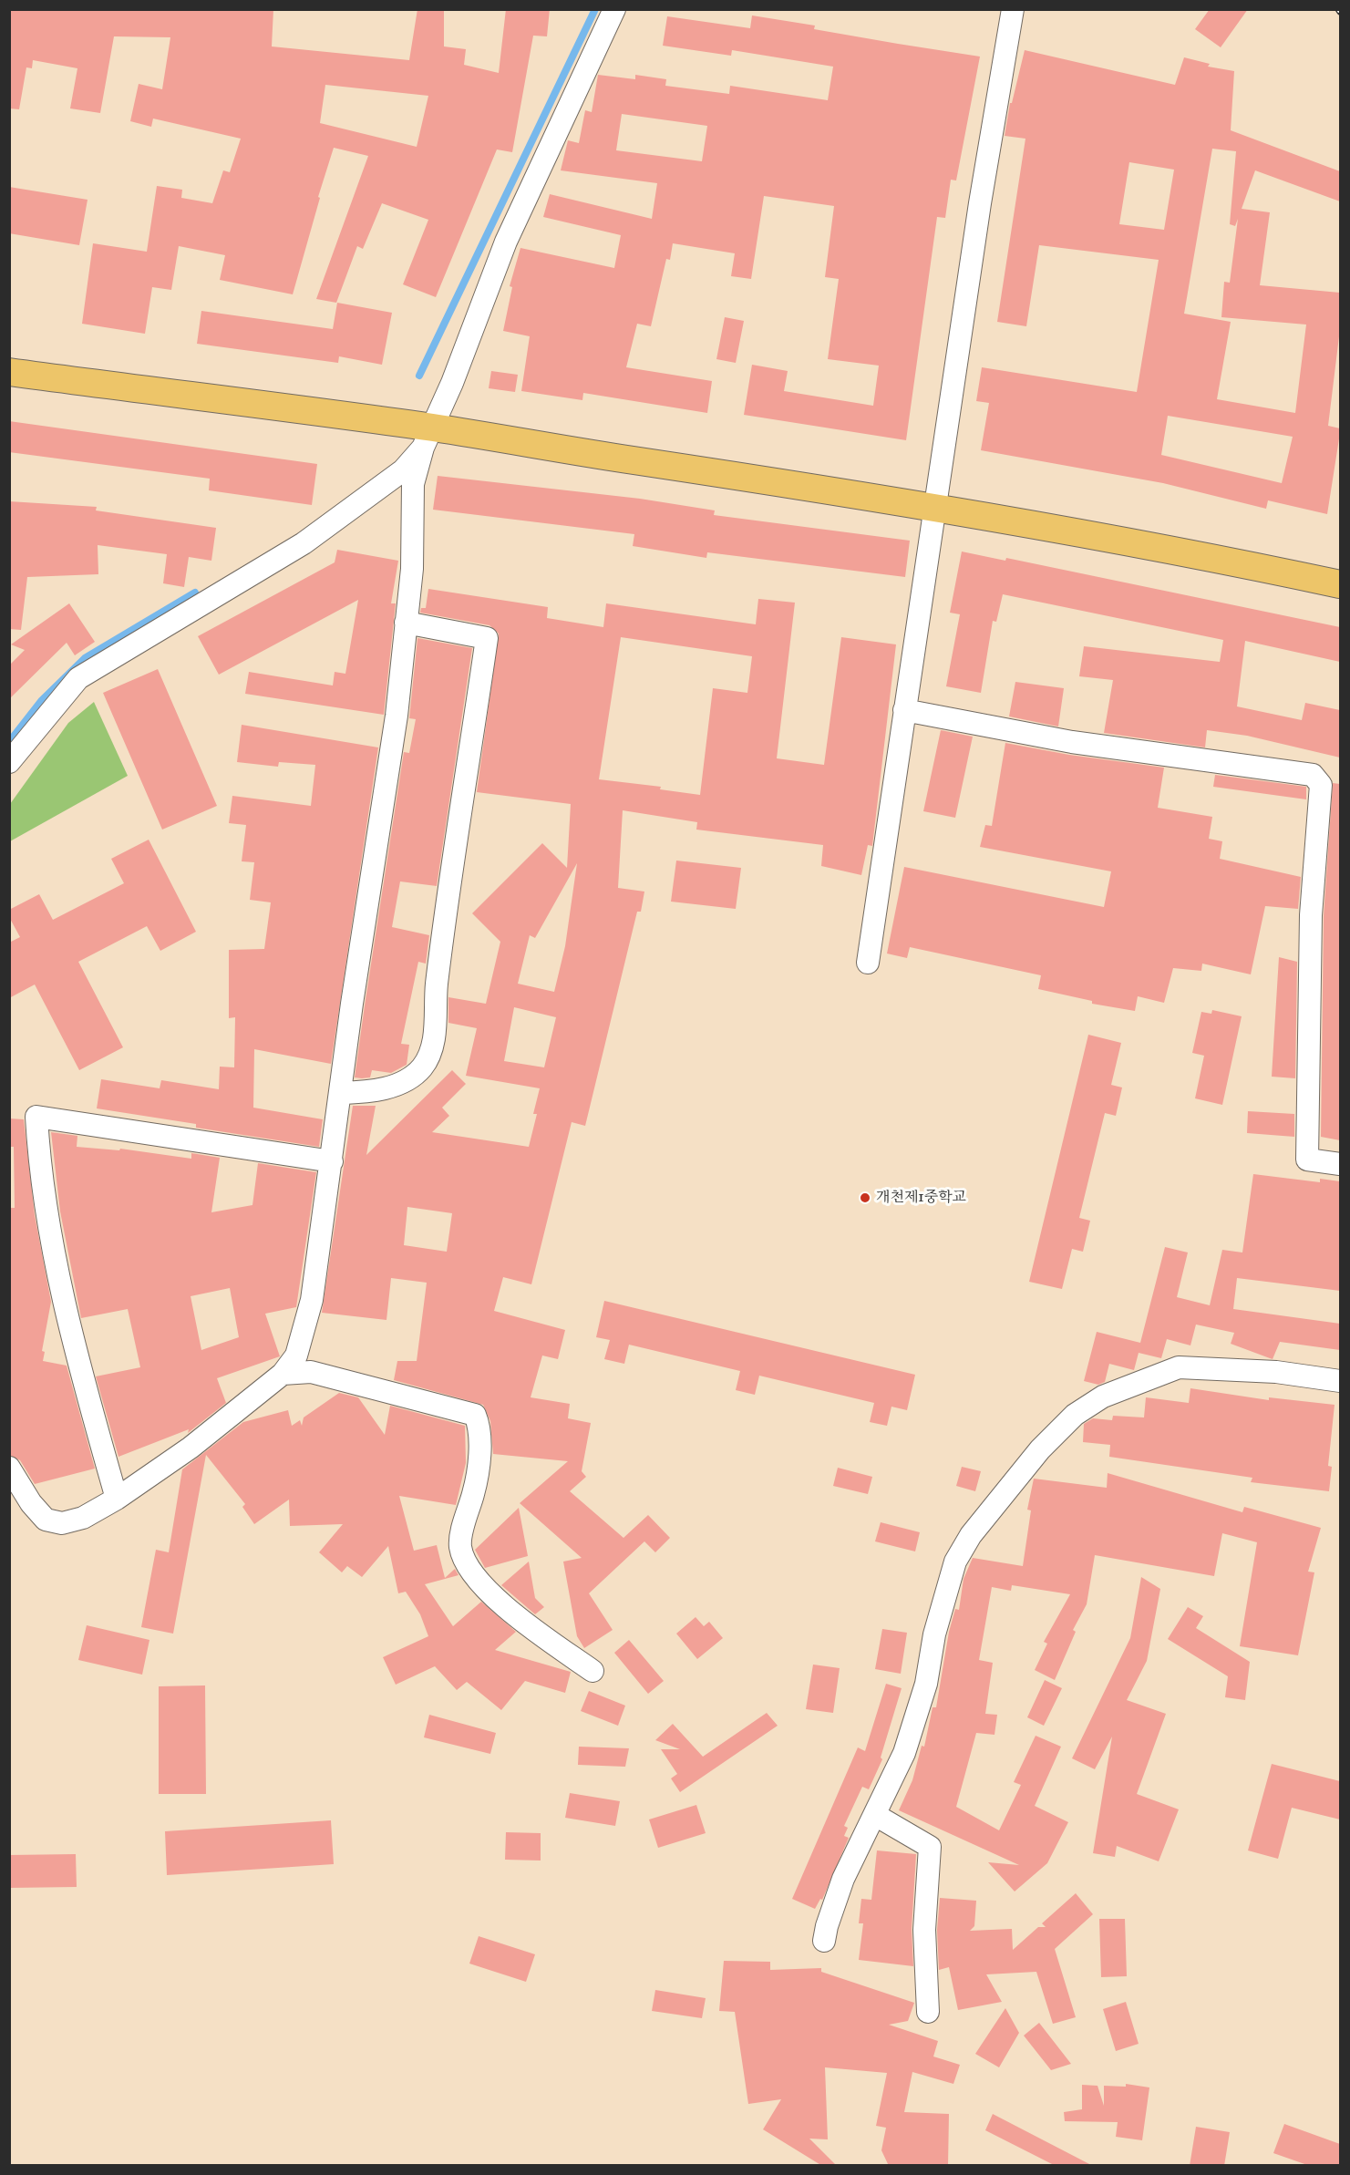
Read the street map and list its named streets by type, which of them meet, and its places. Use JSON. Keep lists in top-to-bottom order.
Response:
{
  "places": ["개천제1중학교"]
}
